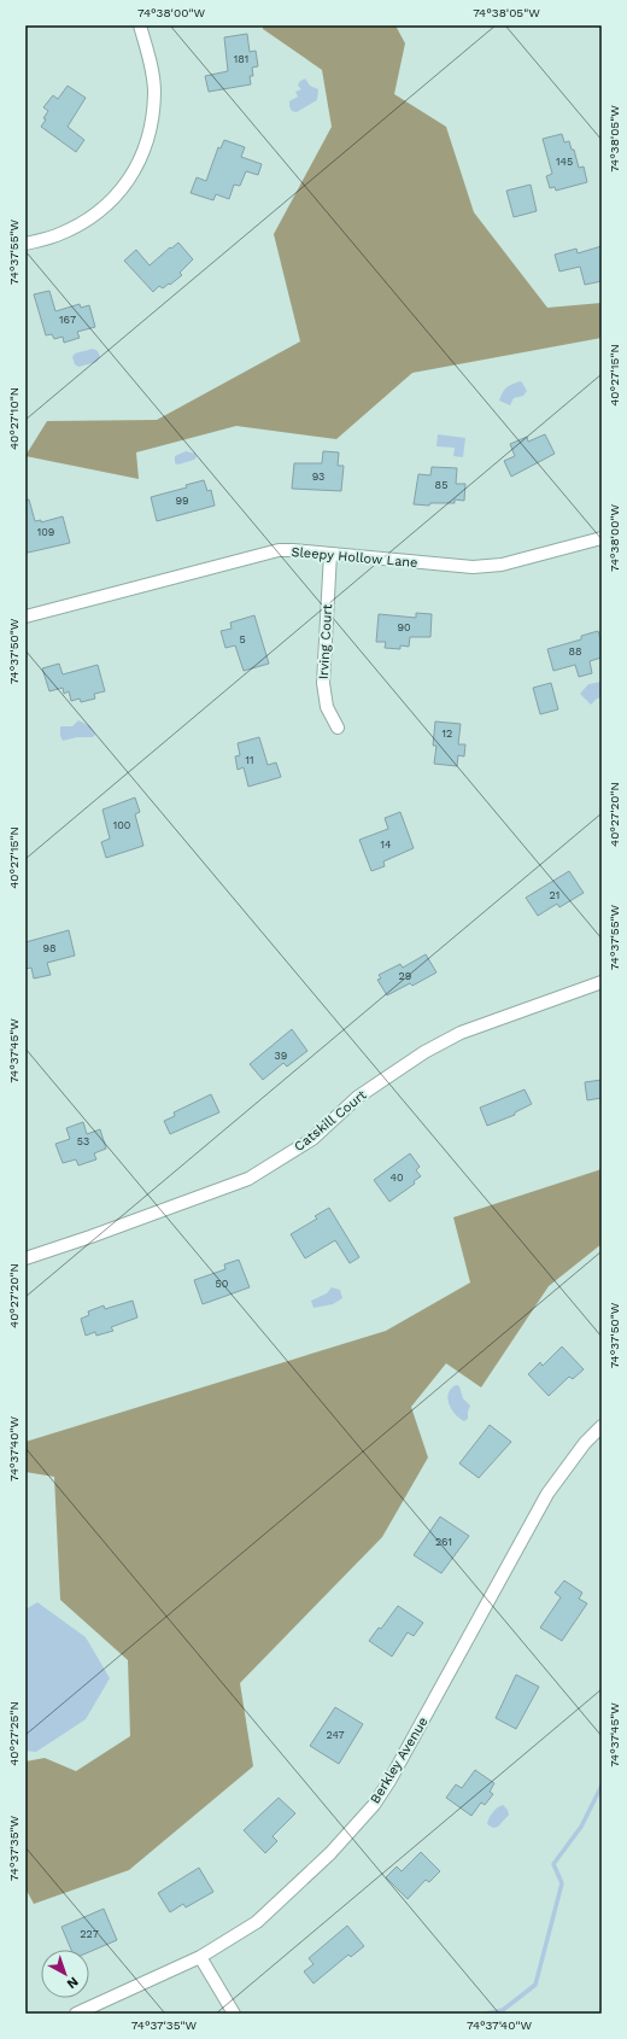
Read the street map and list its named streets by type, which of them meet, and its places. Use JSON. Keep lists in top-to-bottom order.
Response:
{
  "streets": {
    "street": [
      "Sleepy Hollow Lane",
      "Irving Court",
      "Catskill Court",
      "Berkley Avenue"
    ]
  },
  "crossings": [
    ["Sleepy Hollow Lane", "Irving Court"]
  ],
  "house_numbers": [
    "181",
    "145",
    "167",
    "93",
    "85",
    "99",
    "109",
    "90",
    "5",
    "88",
    "12",
    "11",
    "100",
    "14",
    "21",
    "98",
    "29",
    "39",
    "53",
    "40",
    "50",
    "261",
    "247",
    "227"
  ],
  "north": "bottom right",
  "coordinates": [
    "74°38'00\"W",
    "74°38'05\"W",
    "74°37'55\"W",
    "40°27'15\"N",
    "40°27'10\"N",
    "74°37'50\"W",
    "40°27'20\"N",
    "74°37'45\"W",
    "74°37'40\"W",
    "40°27'25\"N",
    "74°37'35\"W"
  ]
}
